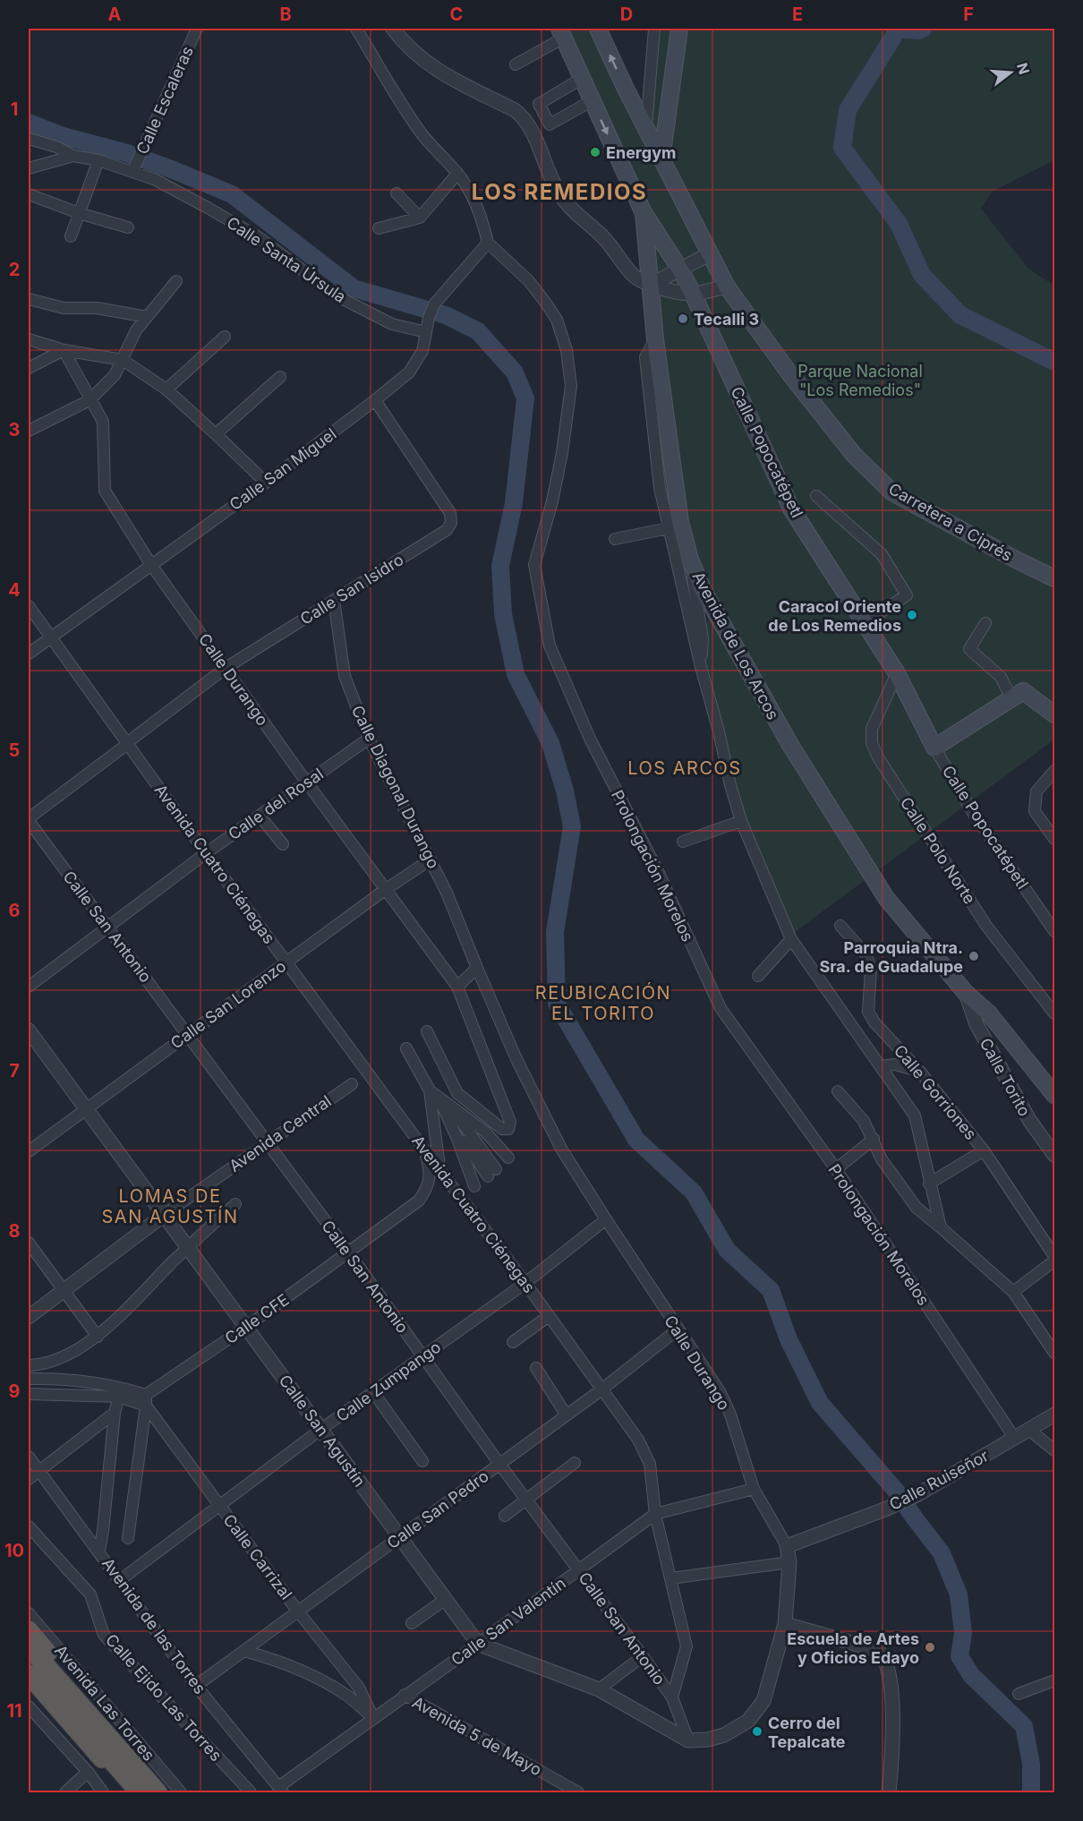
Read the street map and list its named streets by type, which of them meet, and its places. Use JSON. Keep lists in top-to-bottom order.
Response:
{
  "streets": {
    "highway": ["Avenida Las Torres"],
    "main road": ["Calle Popocatépetl", "Carretera a Ciprés", "Avenida de Los Arcos"],
    "street": [
      "Calle Escaleras",
      "Calle Santa Úrsula",
      "Calle San Miguel",
      "Calle San Isidro",
      "Calle Durango",
      "Calle Diagonal Durango",
      "Calle del Rosal",
      "Calle Polo Norte",
      "Avenida Cuatro Ciénegas",
      "Prolongación Morelos",
      "Calle San Antonio",
      "Calle San Lorenzo",
      "Calle Torito",
      "Calle Gorriones",
      "Avenida Central",
      "Calle CFE",
      "Calle Zumpango",
      "Calle San Agustín",
      "Calle Ruiseñor",
      "Calle San Pedro",
      "Calle Carrizal",
      "Calle San Valentín",
      "Avenida de las Torres",
      "Calle Ejido Las Torres",
      "Avenida 5 de Mayo"
    ]
  },
  "crossings": [
    ["Calle Escaleras", "Calle Santa Úrsula"],
    ["Calle Santa Úrsula", "Calle San Miguel"],
    ["Calle Popocatépetl", "Avenida de Los Arcos"],
    ["Calle Popocatépetl", "Calle Polo Norte"],
    ["Calle San Miguel", "Calle San Isidro"],
    ["Calle San Miguel", "Calle Durango"],
    ["Calle San Miguel", "Avenida Cuatro Ciénegas"],
    ["Calle San Miguel", "Prolongación Morelos"],
    ["Calle San Isidro", "Calle Durango"],
    ["Calle San Isidro", "Calle Diagonal Durango"],
    ["Calle San Isidro", "Avenida Cuatro Ciénegas"],
    ["Calle San Isidro", "Calle San Antonio"],
    ["Avenida de Los Arcos", "Calle Torito"],
    ["Calle Durango", "Calle Diagonal Durango"],
    ["Calle Durango", "Calle del Rosal"],
    ["Calle Durango", "Calle San Antonio"],
    ["Calle Durango", "Calle San Lorenzo"],
    ["Calle Durango", "Calle Zumpango"],
    ["Calle Durango", "Calle Ruiseñor"],
    ["Calle Durango", "Calle San Pedro"],
    ["Calle Durango", "Calle San Valentín"],
    ["Calle Diagonal Durango", "Calle del Rosal"],
    ["Calle Diagonal Durango", "Calle San Lorenzo"],
    ["Calle del Rosal", "Avenida Cuatro Ciénegas"],
    ["Calle del Rosal", "Calle San Antonio"],
    ["Avenida Cuatro Ciénegas", "Calle San Antonio"],
    ["Avenida Cuatro Ciénegas", "Calle San Lorenzo"],
    ["Avenida Cuatro Ciénegas", "Calle CFE"],
    ["Avenida Cuatro Ciénegas", "Calle Zumpango"],
    ["Avenida Cuatro Ciénegas", "Calle San Pedro"],
    ["Avenida Cuatro Ciénegas", "Calle San Valentín"],
    ["Prolongación Morelos", "Calle Ruiseñor"],
    ["Calle San Antonio", "Calle San Lorenzo"],
    ["Calle San Antonio", "Avenida Central"],
    ["Calle San Antonio", "Calle CFE"],
    ["Calle San Antonio", "Calle Zumpango"],
    ["Calle San Antonio", "Calle San Pedro"],
    ["Calle San Antonio", "Calle San Valentín"],
    ["Calle San Lorenzo", "Calle San Agustín"],
    ["Avenida Central", "Calle San Agustín"],
    ["Calle CFE", "Calle San Agustín"],
    ["Calle CFE", "Calle Carrizal"],
    ["Calle Zumpango", "Calle San Agustín"],
    ["Calle Zumpango", "Calle Carrizal"],
    ["Calle Zumpango", "Avenida de las Torres"],
    ["Calle San Agustín", "Calle San Pedro"],
    ["Calle San Agustín", "Calle San Valentín"],
    ["Calle San Pedro", "Calle Carrizal"],
    ["Calle San Pedro", "Avenida de las Torres"],
    ["Calle Carrizal", "Calle San Valentín"],
    ["Calle San Valentín", "Avenida de las Torres"],
    ["Calle San Valentín", "Avenida 5 de Mayo"]
  ],
  "districts": [
    "LOS REMEDIOS",
    "LOS ARCOS",
    "REUBICACIÓN EL TORITO",
    "LOMAS DE SAN AGUSTÍN"
  ],
  "parks": ["Parque Nacional \"Los Remedios\""],
  "places": [
    "Energym",
    "Tecalli 3",
    "Caracol Oriente de Los Remedios",
    "Parroquia Ntra. Sra. de Guadalupe",
    "Escuela de Artes y Oficios Edayo",
    "Cerro del Tepalcate"
  ],
  "north": "right",
  "grid": {
    "columns": [
      "A",
      "B",
      "C",
      "D",
      "E",
      "F"
    ],
    "rows": [
      "1",
      "2",
      "3",
      "4",
      "5",
      "6",
      "7",
      "8",
      "9",
      "10",
      "11"
    ]
  }
}
